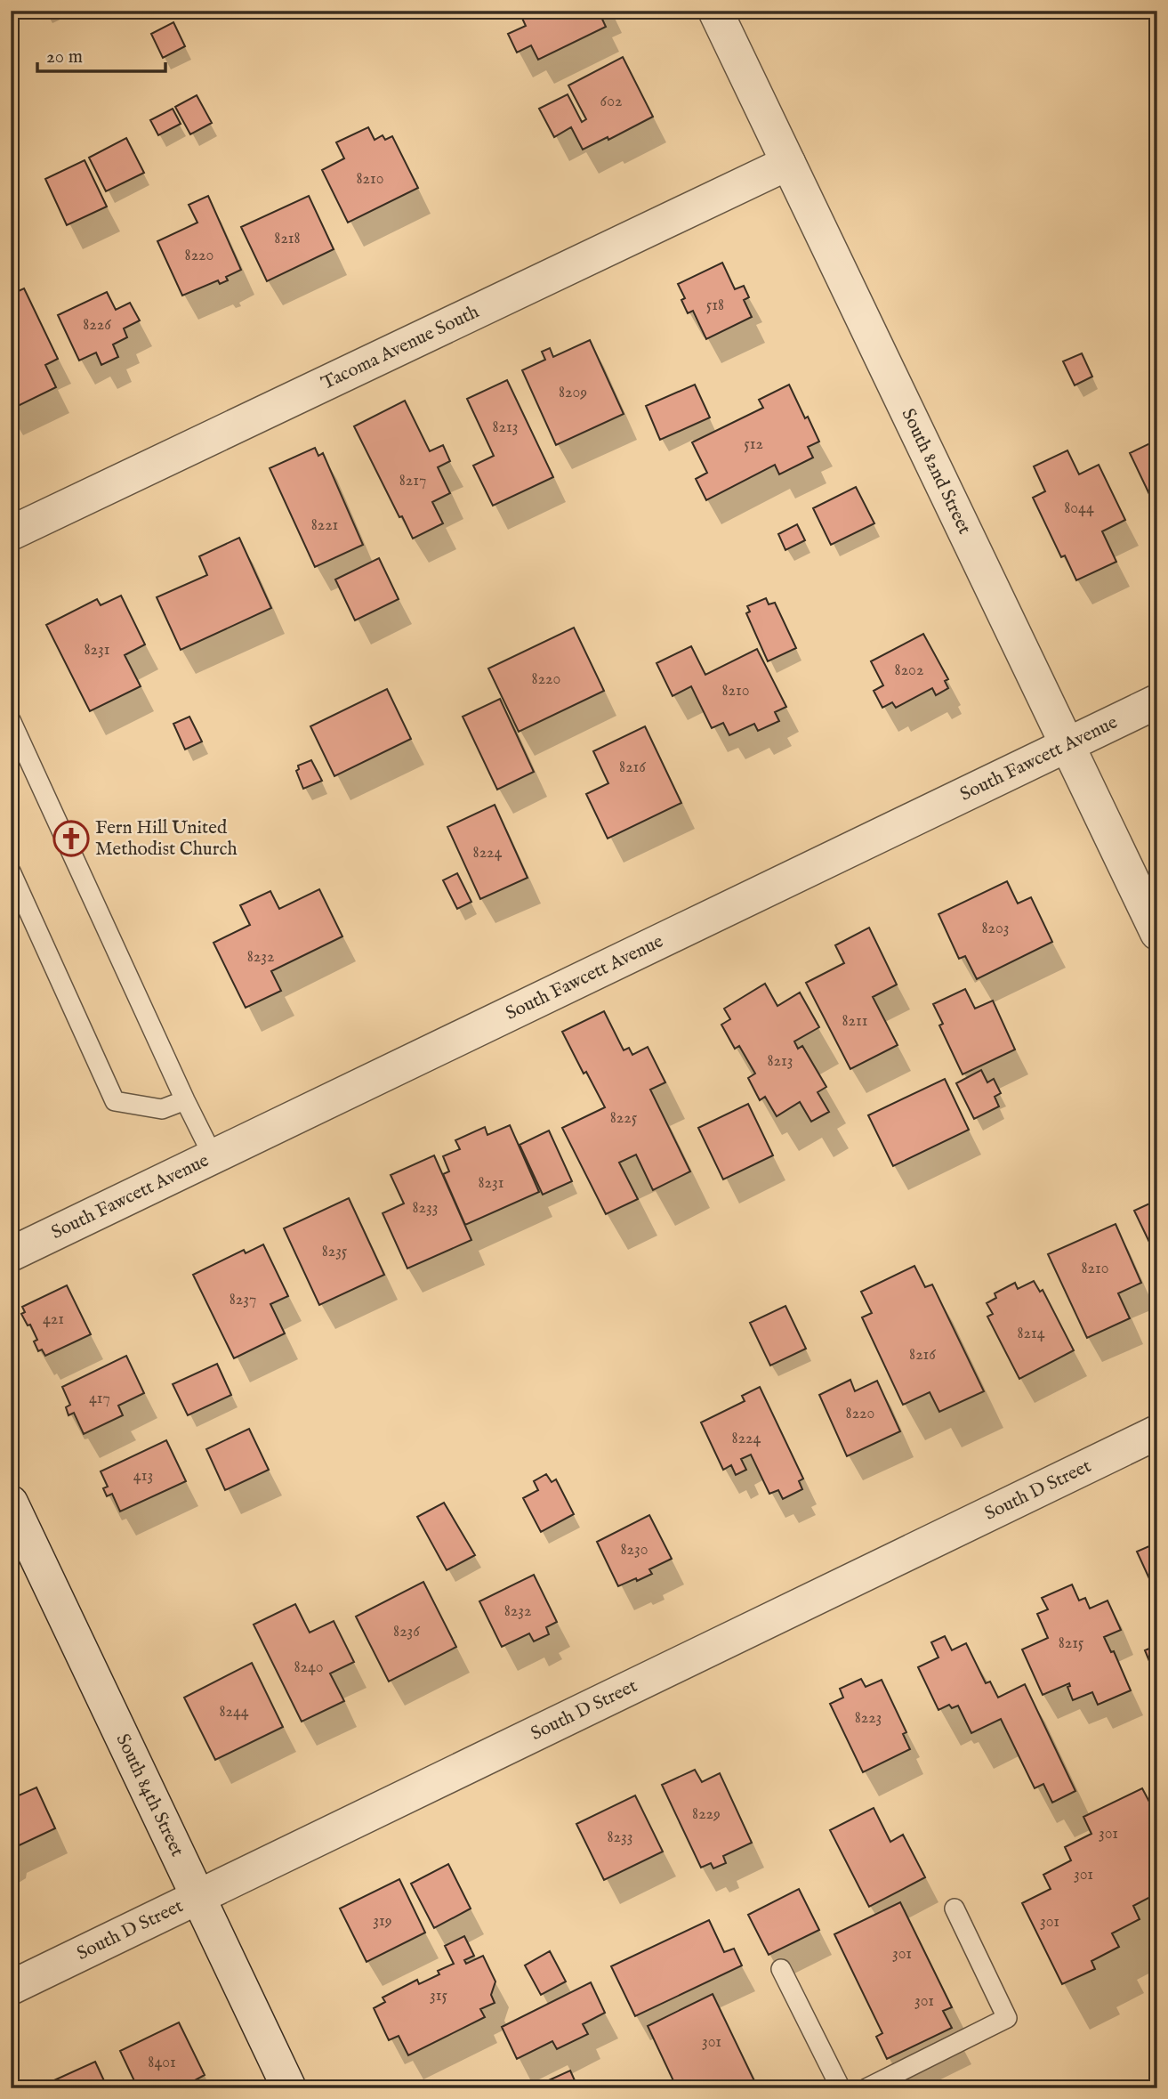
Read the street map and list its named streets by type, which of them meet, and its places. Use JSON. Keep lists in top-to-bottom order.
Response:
{
  "streets": {
    "street": [
      "Tacoma Avenue South",
      "South 82nd Street",
      "South Fawcett Avenue",
      "South D Street",
      "South 84th Street"
    ]
  },
  "crossings": [
    ["Tacoma Avenue South", "South 82nd Street"],
    ["South 82nd Street", "South Fawcett Avenue"],
    ["South D Street", "South 84th Street"]
  ],
  "places": {
    "church": ["Fern Hill United Methodist Church"]
  },
  "house_numbers": [
    "602",
    "8210",
    "8218",
    "8220",
    "518",
    "8226",
    "8209",
    "8213",
    "512",
    "8217",
    "8044",
    "8221",
    "8231",
    "8202",
    "8220",
    "8210",
    "8216",
    "8224",
    "8203",
    "8232",
    "8211",
    "8213",
    "8225",
    "8231",
    "8233",
    "8235",
    "8210",
    "8237",
    "421",
    "8214",
    "8216",
    "417",
    "8220",
    "8224",
    "413",
    "8230",
    "8232",
    "8236",
    "8215",
    "8240",
    "8244",
    "8223",
    "8229",
    "301",
    "8233",
    "301",
    "319",
    "301",
    "301",
    "315",
    "301",
    "301",
    "8401"
  ],
  "scale_bar": "20 m"
}
